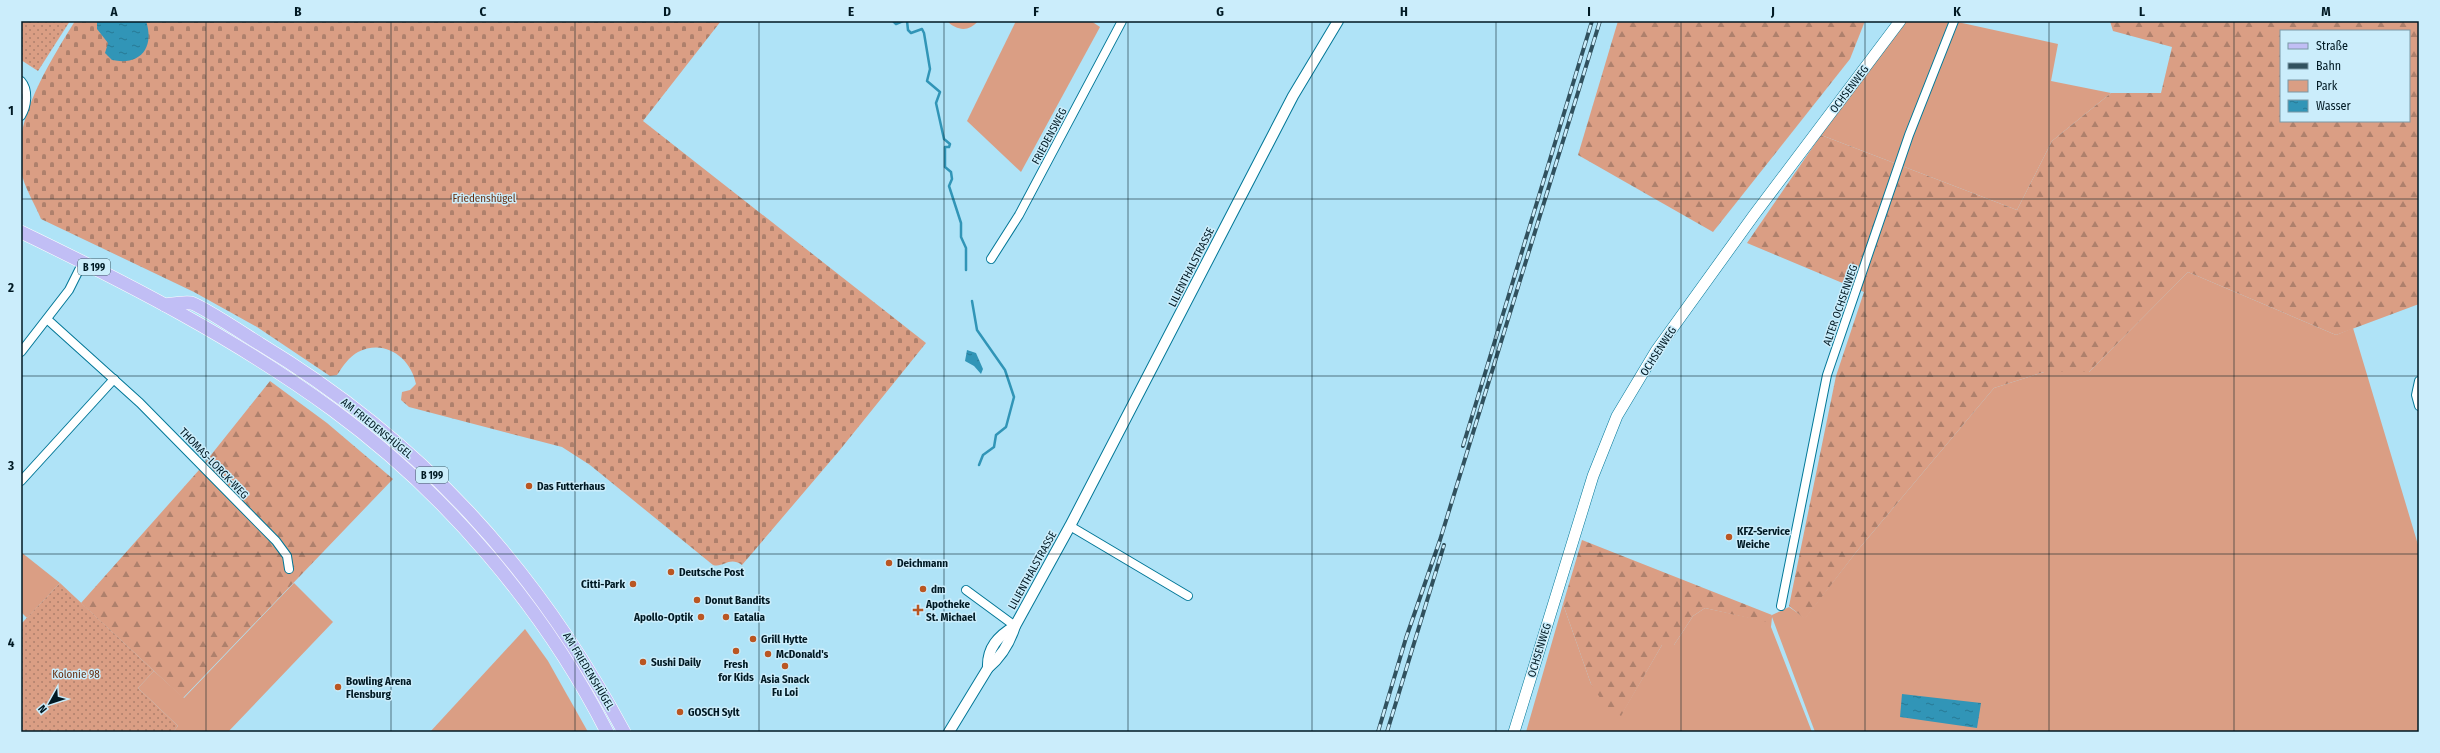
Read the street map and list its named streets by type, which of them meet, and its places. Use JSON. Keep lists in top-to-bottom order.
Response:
{
  "streets": {
    "main road": ["OCHSENWEG", "B 199", "AM FRIEDENSHÜGEL"],
    "street": [
      "FRIEDENSWEG",
      "LILIENTHALSTRASSE",
      "ALTER OCHSENWEG",
      "THOMAS-LORCK-WEG"
    ]
  },
  "parks": ["Friedenshügel", "Kolonie 98"],
  "places": {
    "other": [
      "Das Futterhaus",
      "KFZ-Service Weiche",
      "Deichmann",
      "Deutsche Post",
      "Citti-Park",
      "dm",
      "Donut Bandits",
      "Apollo-Optik",
      "Eatalia",
      "Grill Hytte",
      "Fresh for Kids",
      "McDonald's",
      "Sushi Daily",
      "Asia Snack Fu Loi",
      "Bowling Arena Flensburg",
      "GOSCH Sylt"
    ],
    "health": ["Apotheke St. Michael"]
  },
  "legend": [
    "Straße",
    "Bahn",
    "Park",
    "Wasser"
  ],
  "north": "bottom left",
  "grid": {
    "columns": [
      "A",
      "B",
      "C",
      "D",
      "E",
      "F",
      "G",
      "H",
      "I",
      "J",
      "K",
      "L",
      "M"
    ],
    "rows": [
      "1",
      "2",
      "3",
      "4"
    ]
  }
}
